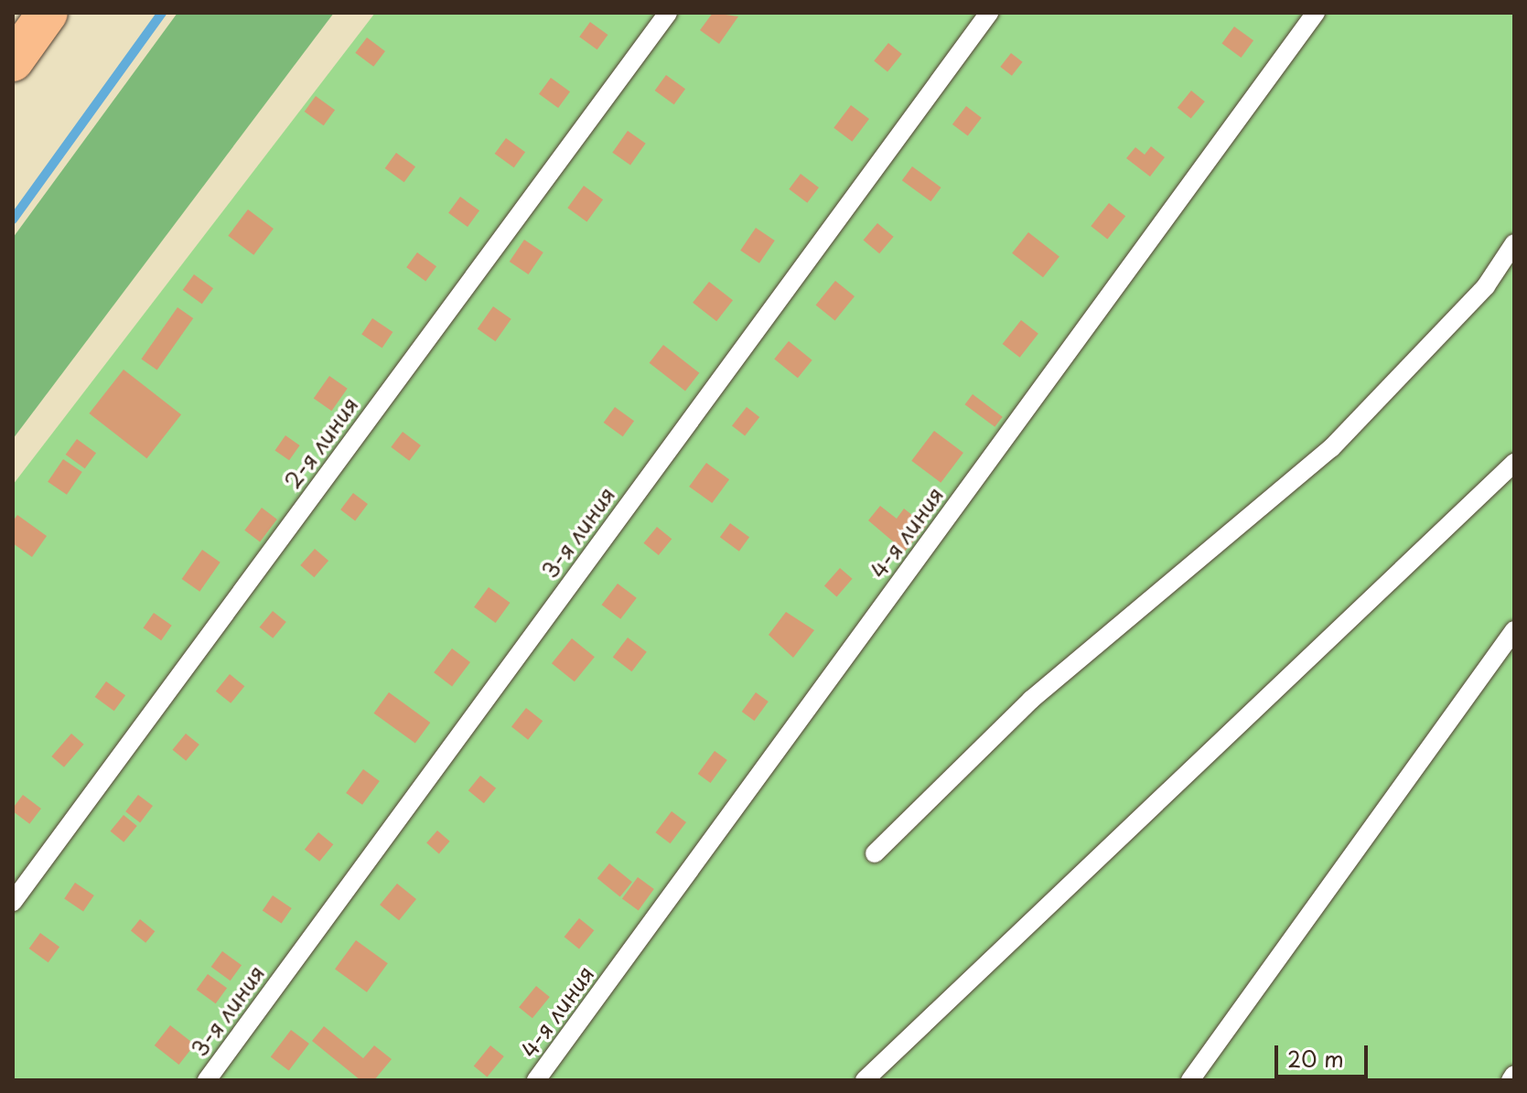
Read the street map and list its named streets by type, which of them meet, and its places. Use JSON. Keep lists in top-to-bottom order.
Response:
{
  "streets": {
    "lane": ["2-я линия", "3-я линия", "4-я линия"]
  },
  "scale_bar": "20 m"
}
